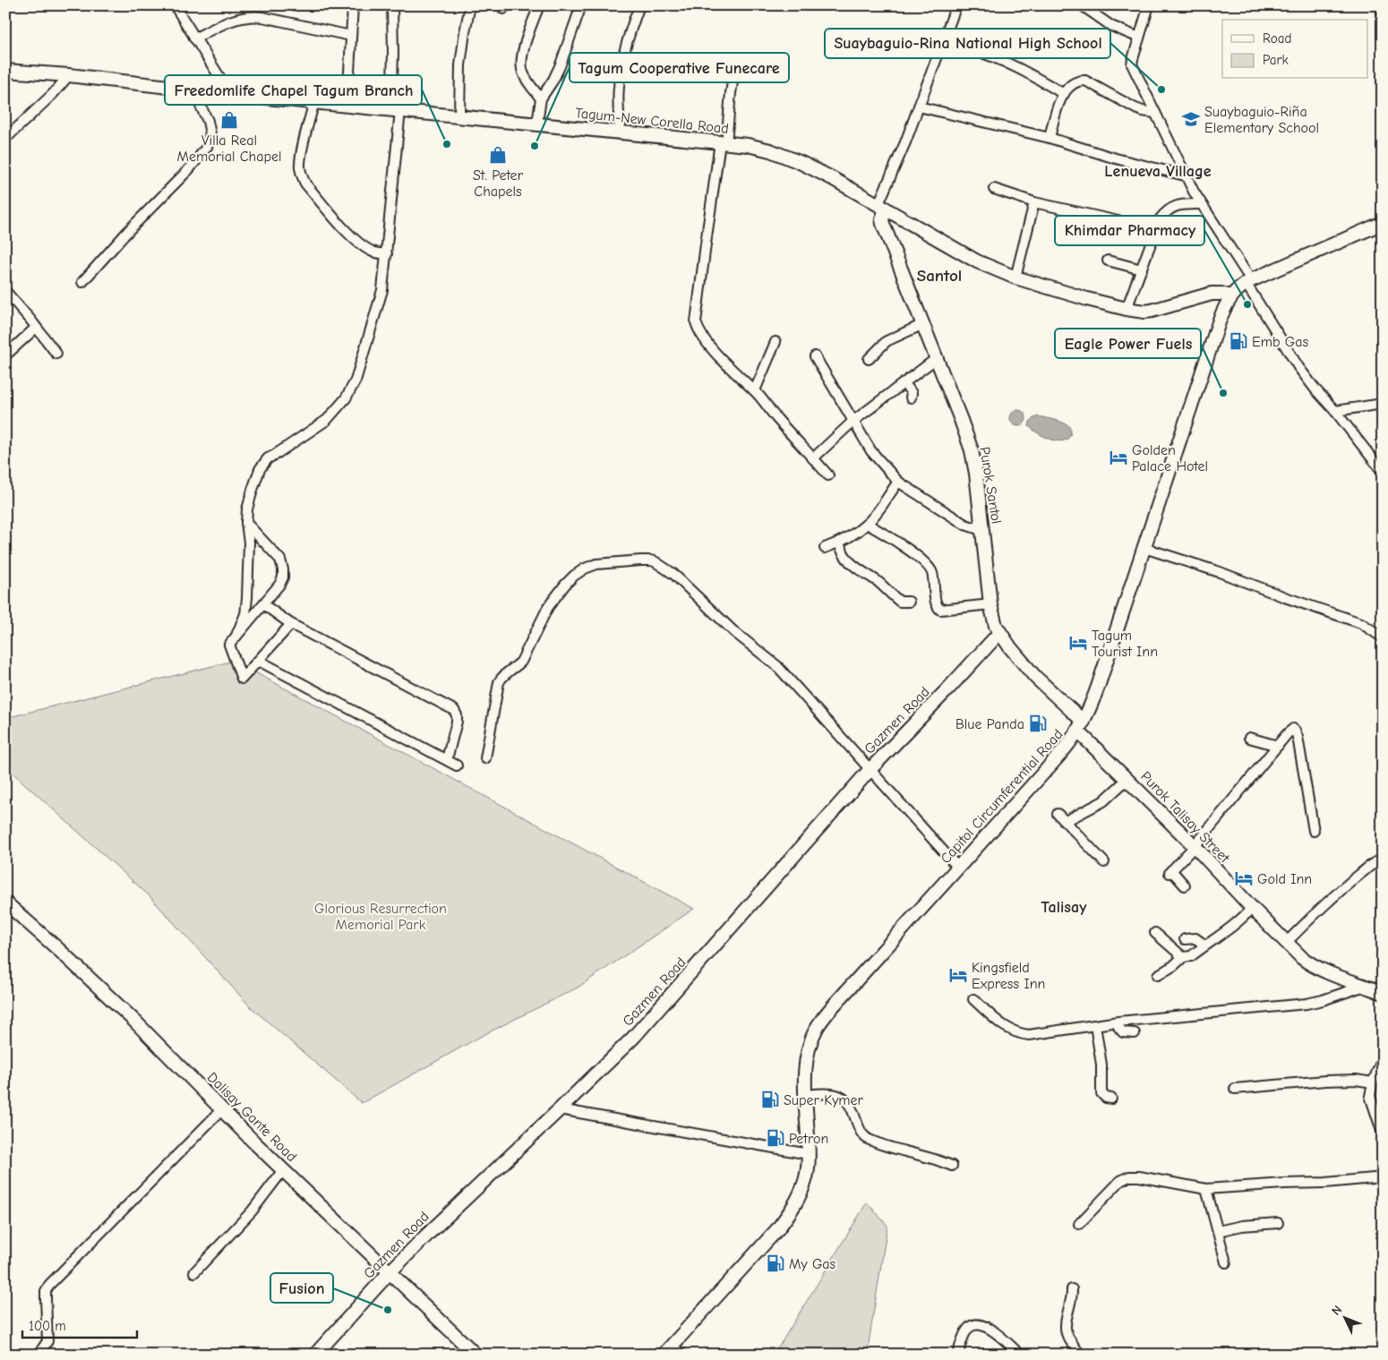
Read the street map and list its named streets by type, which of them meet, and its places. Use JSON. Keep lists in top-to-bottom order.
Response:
{
  "streets": {
    "main road": [
      "Tagum-New Corella Road",
      "Purok Santol",
      "Gazmen Road",
      "Capitol Circumferential Road",
      "Purok Talisay Street",
      "Dalisay Gante Road"
    ]
  },
  "crossings": [
    ["Tagum-New Corella Road", "Purok Santol"],
    ["Tagum-New Corella Road", "Capitol Circumferential Road"],
    ["Purok Santol", "Gazmen Road"],
    ["Purok Santol", "Capitol Circumferential Road"],
    ["Purok Santol", "Purok Talisay Street"],
    ["Gazmen Road", "Dalisay Gante Road"],
    ["Capitol Circumferential Road", "Purok Talisay Street"]
  ],
  "districts": ["Lenueva Village", "Santol", "Talisay"],
  "parks": ["Glorious Resurrection Memorial Park"],
  "places": {
    "other": [
      "Suaybaguio-Rina National High School",
      "Freedomlife Chapel Tagum Branch",
      "Tagum Cooperative Funecare",
      "Khimdar Pharmacy",
      "Eagle Power Fuels",
      "Fusion"
    ],
    "school or university": ["Suaybaguio-Riña Elementary School"],
    "shop": ["Villa Real Memorial Chapel", "St. Peter Chapels"],
    "fuel station": [
      "Emb Gas",
      "Blue Panda",
      "Super Kymer",
      "Petron",
      "My Gas"
    ],
    "hotel": [
      "Golden Palace Hotel",
      "Tagum Tourist Inn",
      "Gold Inn",
      "Kingsfield Express Inn"
    ]
  },
  "legend": ["Road", "Park"],
  "scale_bar": "100 m",
  "north": "top left"
}
